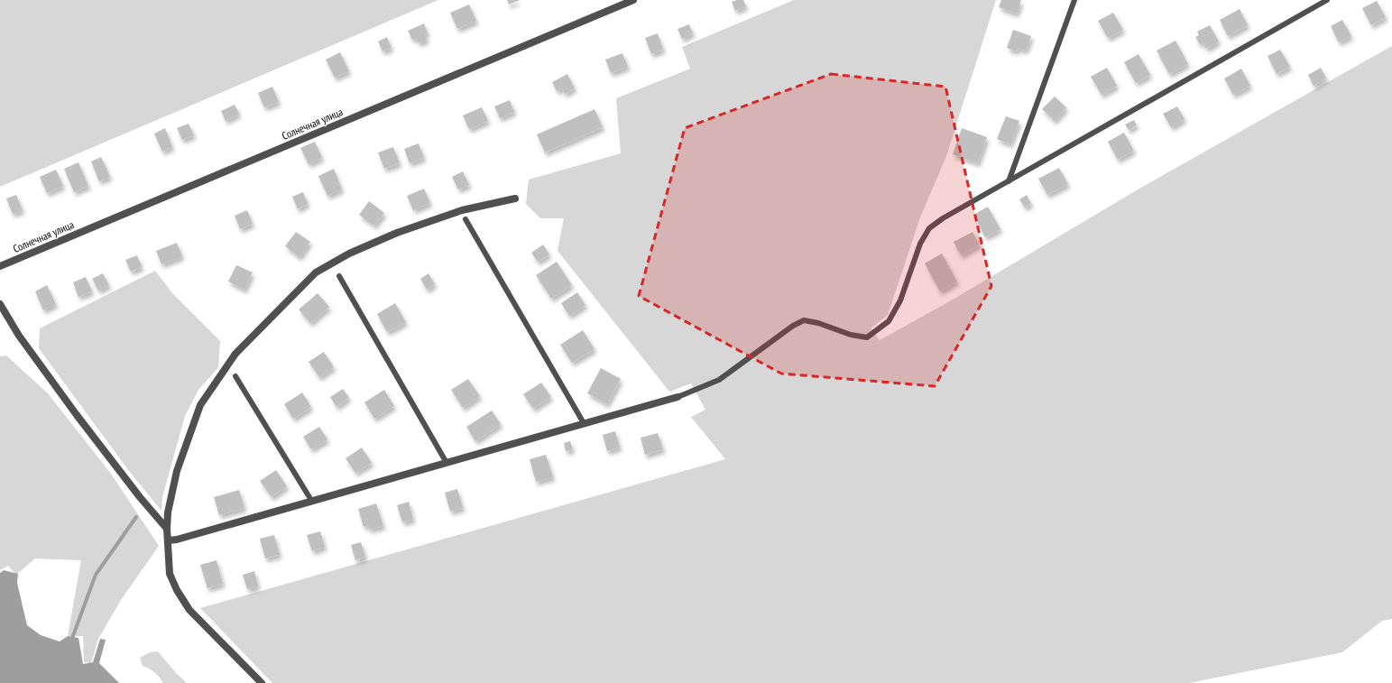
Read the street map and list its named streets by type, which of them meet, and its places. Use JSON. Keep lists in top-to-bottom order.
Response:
{
  "streets": {
    "street": ["Солнечная улица"]
  }
}
